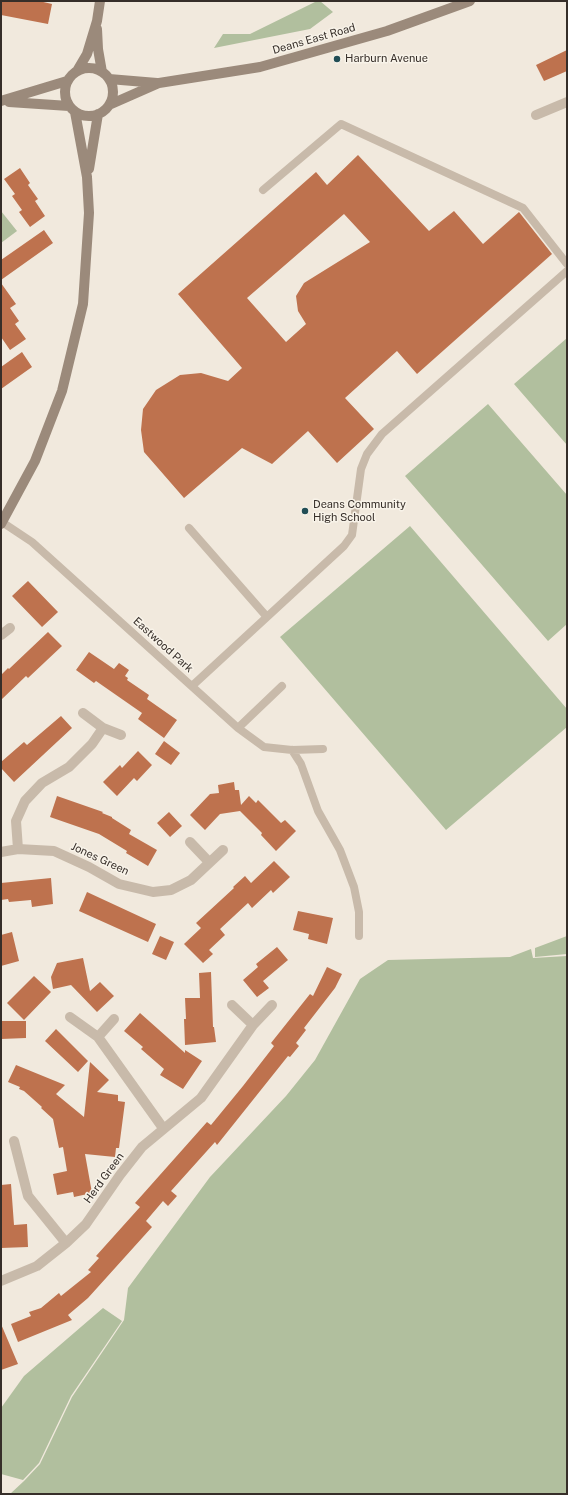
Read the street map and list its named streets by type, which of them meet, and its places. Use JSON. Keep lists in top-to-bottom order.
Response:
{
  "streets": {
    "street": ["Deans East Road", "Jones Green", "Herd Green"],
    "lane": ["Eastwood Park"]
  },
  "places": ["Harburn Avenue", "Deans Community High School"]
}
